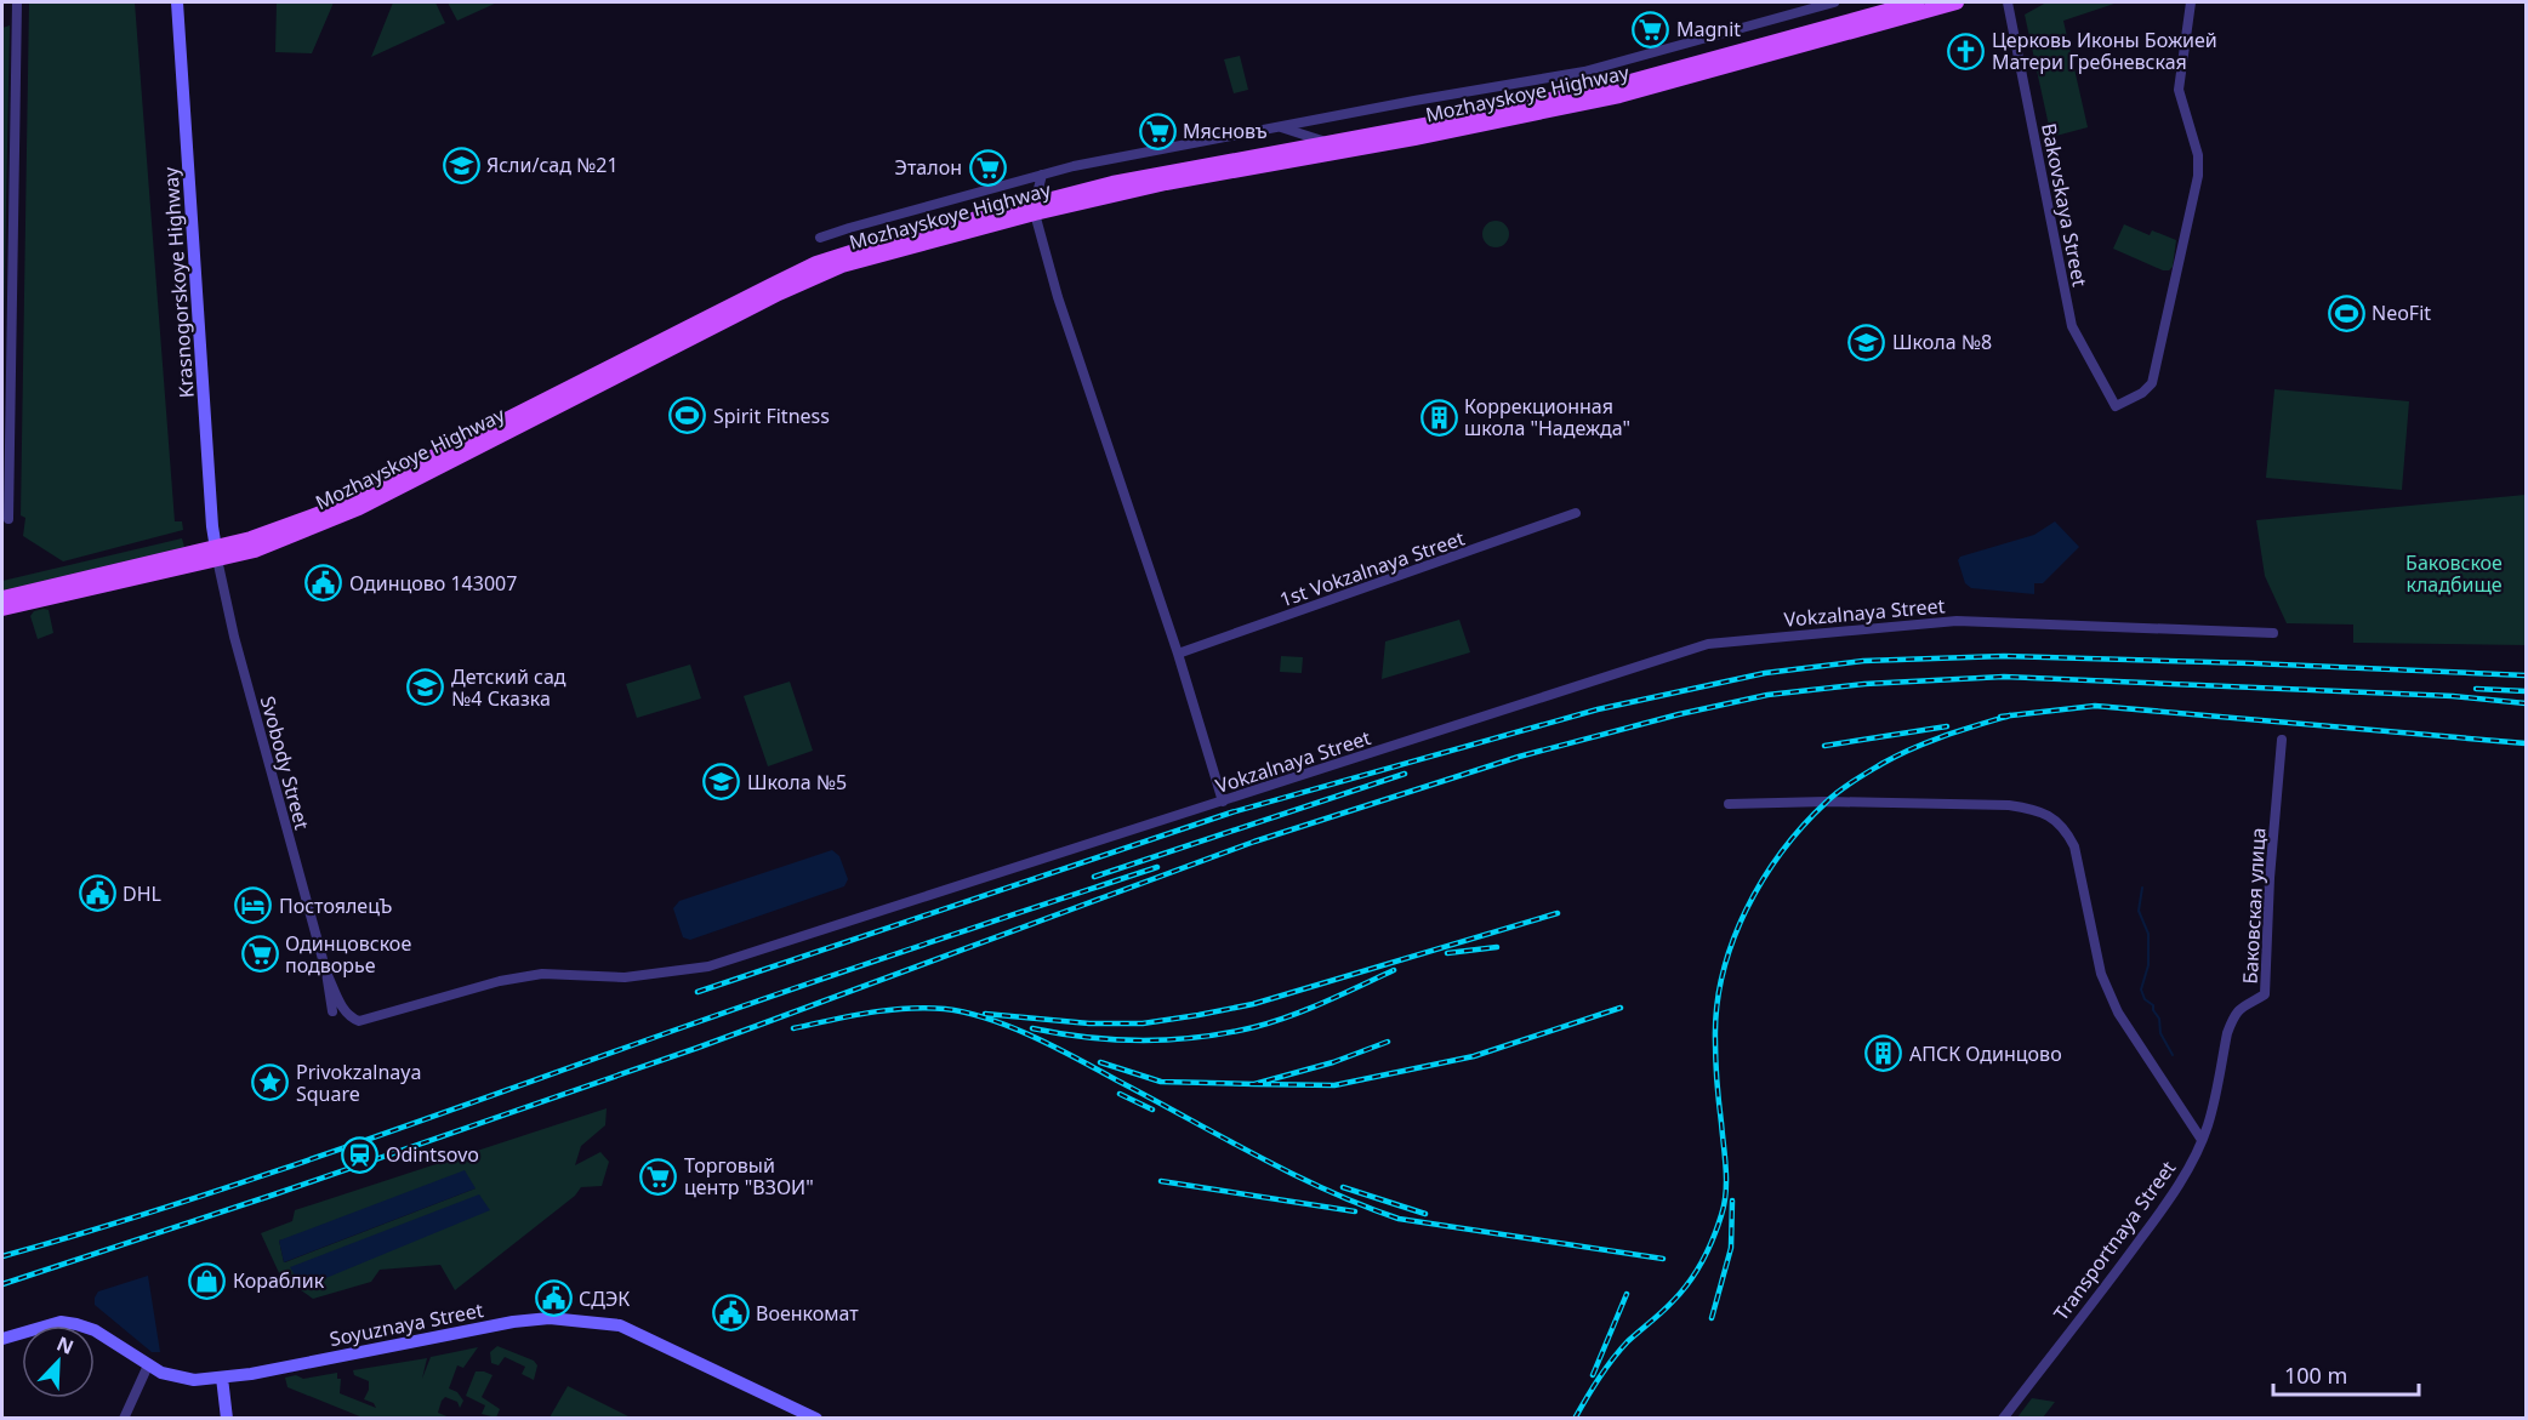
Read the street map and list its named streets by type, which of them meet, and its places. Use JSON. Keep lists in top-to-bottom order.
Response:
{
  "streets": {
    "main road": ["Mozhayskoye Highway"],
    "street": [
      "Bakovskaya Street",
      "Krasnogorskoye Highway",
      "1st Vokzalnaya Street",
      "Vokzalnaya Street",
      "Svobody Street",
      "Баковская улица",
      "Transportnaya Street",
      "Soyuznaya Street"
    ]
  },
  "crossings": [
    ["Mozhayskoye Highway", "Krasnogorskoye Highway"],
    ["Mozhayskoye Highway", "Svobody Street"],
    ["Krasnogorskoye Highway", "Svobody Street"],
    ["Vokzalnaya Street", "Svobody Street"],
    ["Баковская улица", "Transportnaya Street"]
  ],
  "parks": ["Баковское кладбище"],
  "places": {
    "supermarket": [
      "Magnit",
      "Мясновъ",
      "Эталон",
      "Одинцовское подворье",
      "Торговый центр \"ВЗОИ\""
    ],
    "church": ["Церковь Иконы Божией Матери Гребневская"],
    "school or university": [
      "Ясли/сад №21",
      "Школа №8",
      "Детский сад №4 Сказка",
      "Школа №5"
    ],
    "sports": ["NeoFit", "Spirit Fitness"],
    "building": ["Коррекционная школа \"Надежда\"", "АПСК Одинцово"],
    "public building": [
      "Одинцово 143007",
      "DHL",
      "СДЭК",
      "Военкомат"
    ],
    "hotel": ["ПостоялецЪ"],
    "place": ["Privokzalnaya Square"],
    "station": ["Odintsovo"],
    "shop": ["Кораблик"]
  },
  "scale_bar": "100 m",
  "north": "top right"
}
